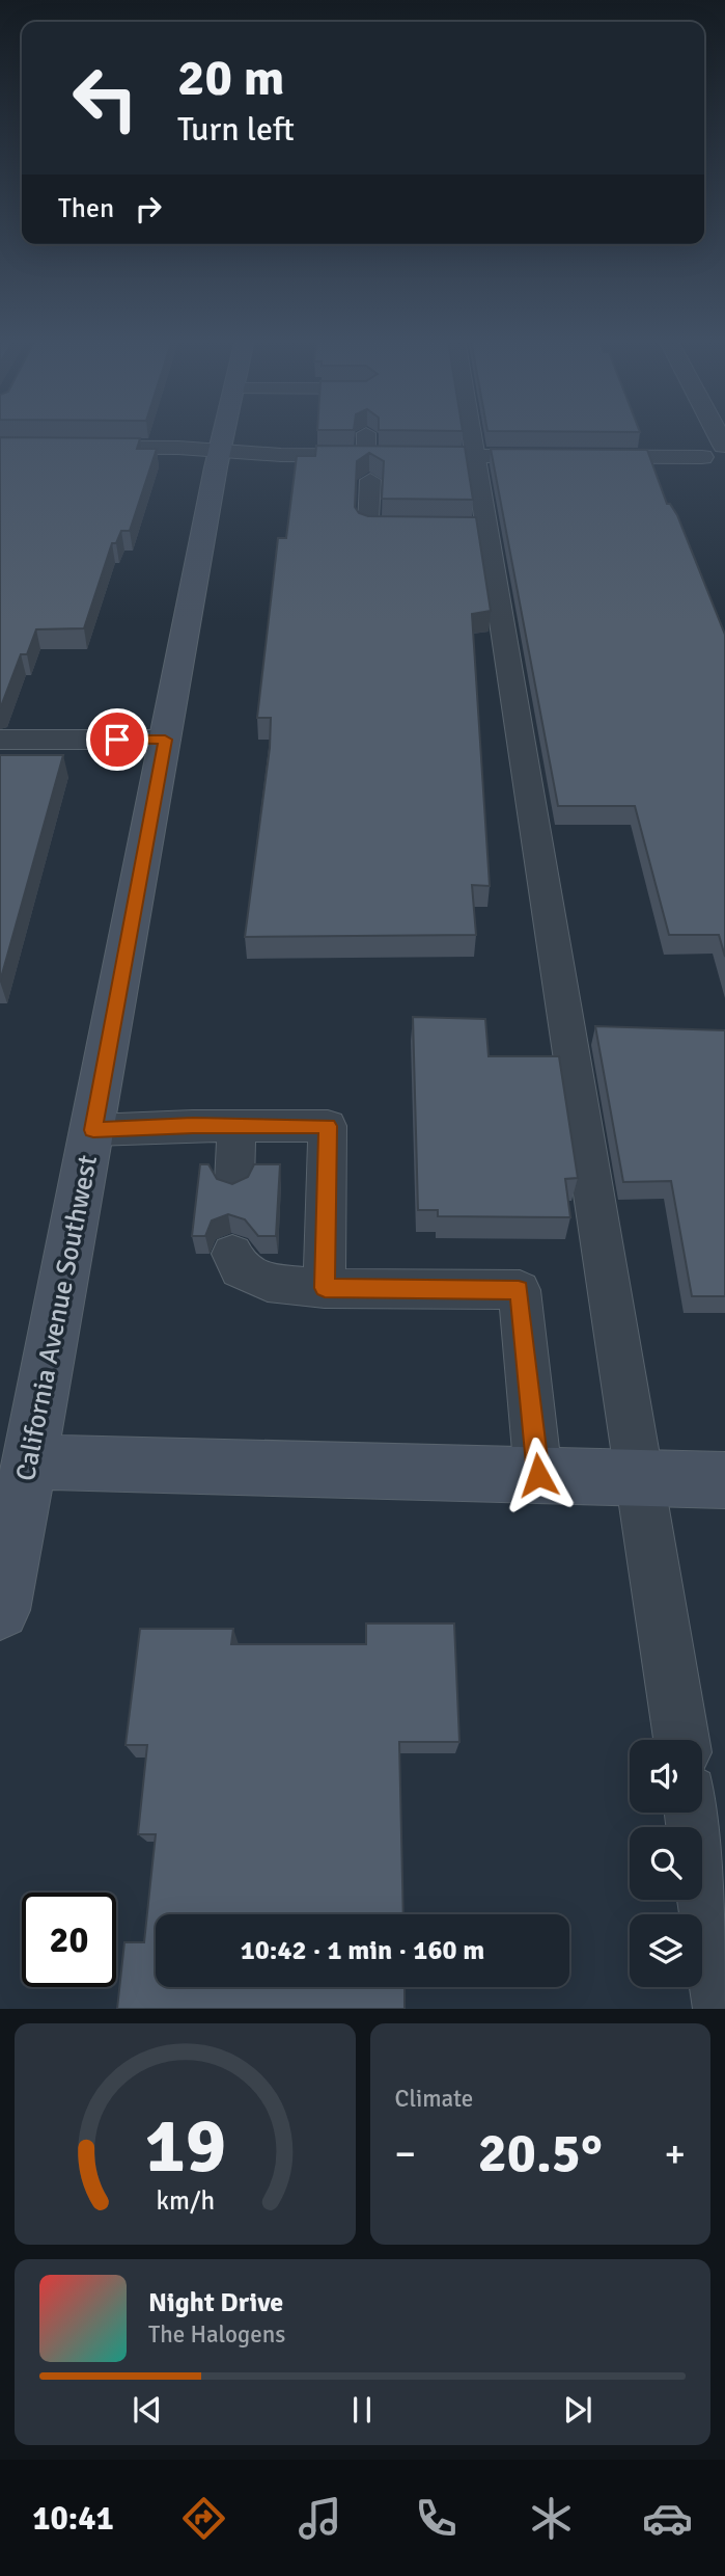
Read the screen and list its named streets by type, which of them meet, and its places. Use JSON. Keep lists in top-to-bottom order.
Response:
{
  "streets": {
    "main road": ["California Avenue Southwest"]
  },
  "page": {
    "turn": ["20 m", "Turn left"],
    "then": "Then",
    "limit": "20",
    "trip": "10:42 · 1 min · 160 m",
    "tile": "Climate",
    "heat": ["−", "20.5°", "+"],
    "song": ["Night Drive", "The Halogens"],
    "tabs": "10:41",
    "gauge": ["19", "km/h"]
  }
}
